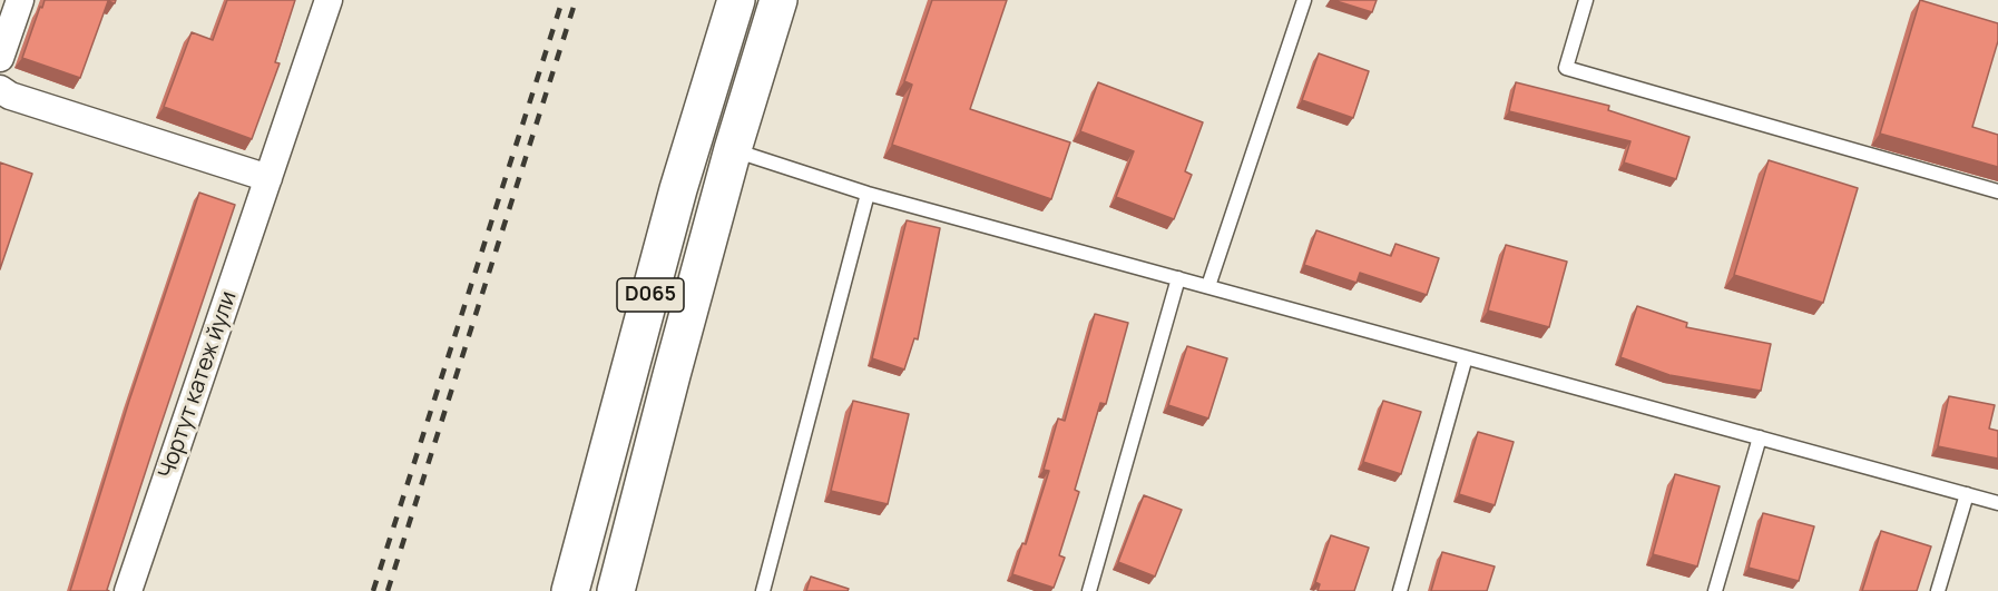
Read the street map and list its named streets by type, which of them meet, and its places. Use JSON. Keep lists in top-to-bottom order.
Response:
{
  "streets": {
    "main road": ["D065"],
    "street": ["Чортут катеж йули"]
  }
}
